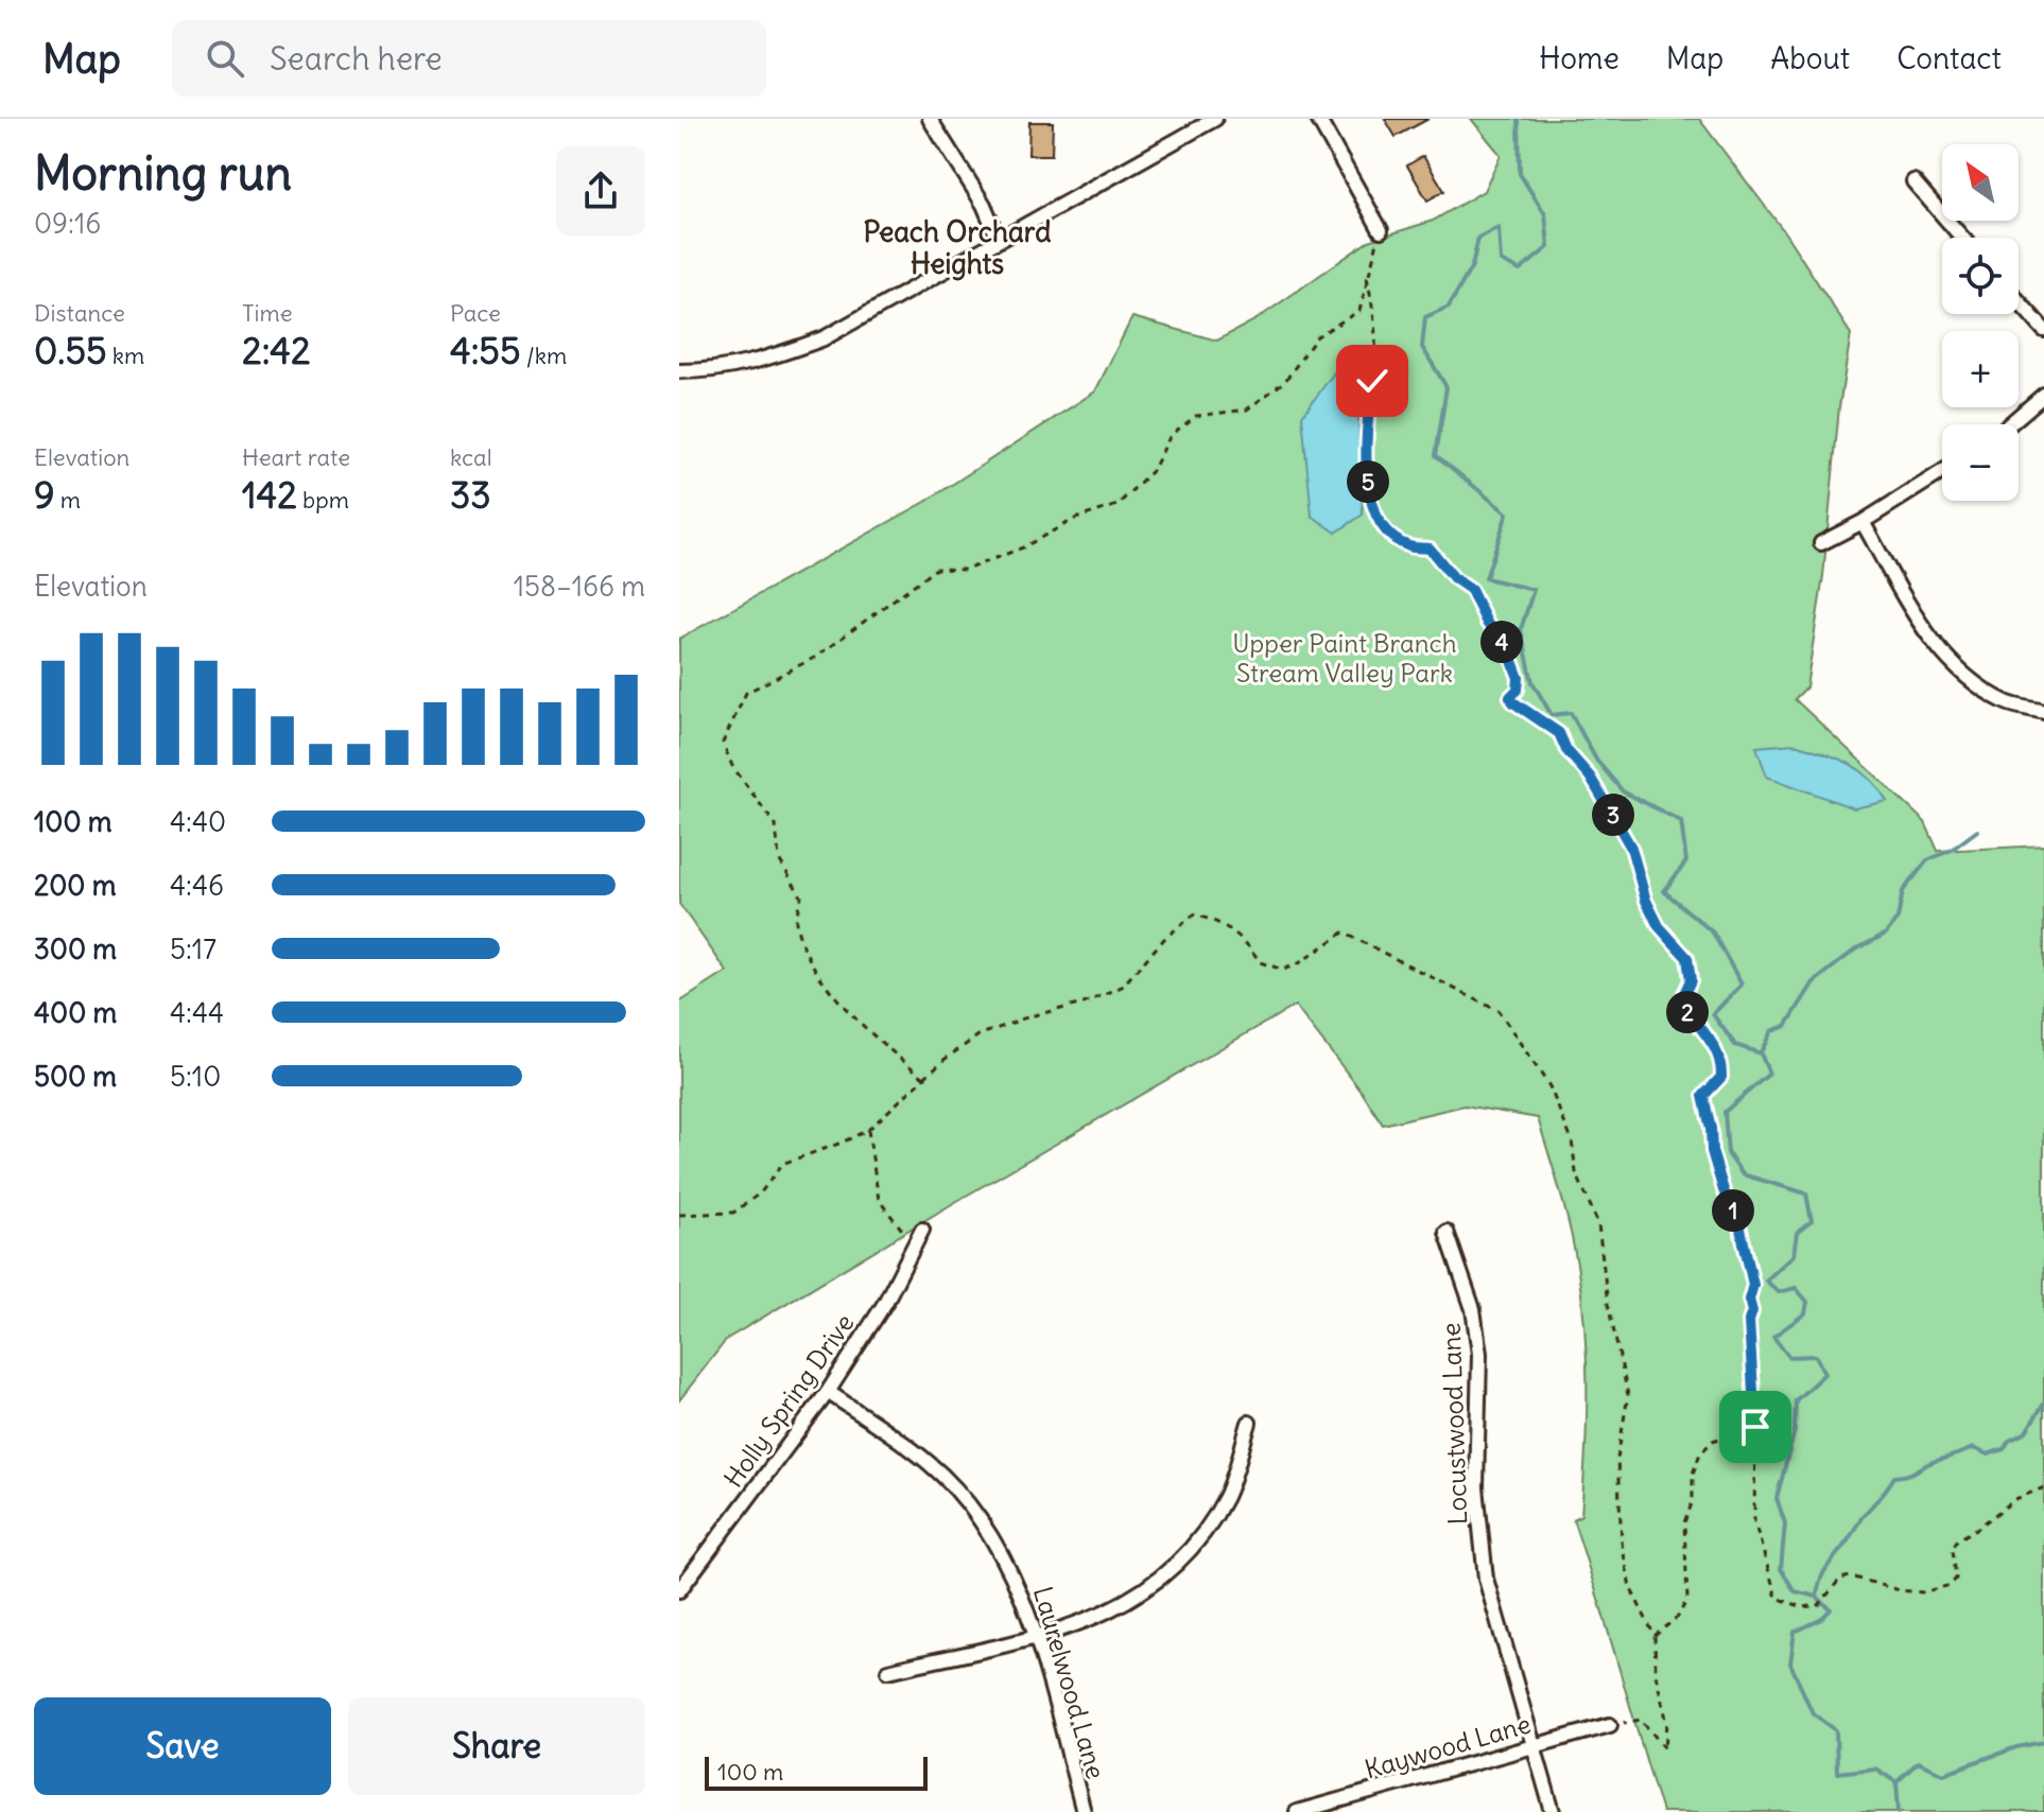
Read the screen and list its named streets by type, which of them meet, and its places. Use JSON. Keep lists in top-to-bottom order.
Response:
{
  "streets": {
    "street": [
      "Holly Spring Drive",
      "Locustwood Lane",
      "Laurelwood Lane",
      "Kaywood Lane"
    ]
  },
  "crossings": [
    ["Holly Spring Drive", "Laurelwood Lane"],
    ["Locustwood Lane", "Kaywood Lane"]
  ],
  "districts": ["Peach Orchard Heights"],
  "parks": ["Upper Paint Branch Stream Valley Park"],
  "scale_bar": "100 m",
  "north": "top left",
  "page": {
    "header": "Map",
    "search": "Search here",
    "nav": [
      "Home",
      "Map",
      "About",
      "Contact"
    ],
    "heading": ["Morning run", "09:16"],
    "map_buttons": ["+", "−"],
    "stats": [
      ["Distance", "0.55 km"],
      ["Time", "2:42"],
      ["Pace", "4:55 /km"],
      ["Elevation", "9 m"],
      ["Heart rate", "142 bpm"],
      ["kcal", "33"]
    ],
    "pins": [
      "5",
      "4",
      "3",
      "2",
      "1"
    ],
    "chart": ["Elevation", "158–166 m"],
    "list": [
      {
        "name": "100 m",
        "note": "4:40"
      },
      {
        "name": "200 m",
        "note": "4:46"
      },
      {
        "name": "300 m",
        "note": "5:17"
      },
      {
        "name": "400 m",
        "note": "4:44"
      },
      {
        "name": "500 m",
        "note": "5:10"
      }
    ],
    "buttons": ["Save", "Share"],
    "scale": "100 m"
  }
}
